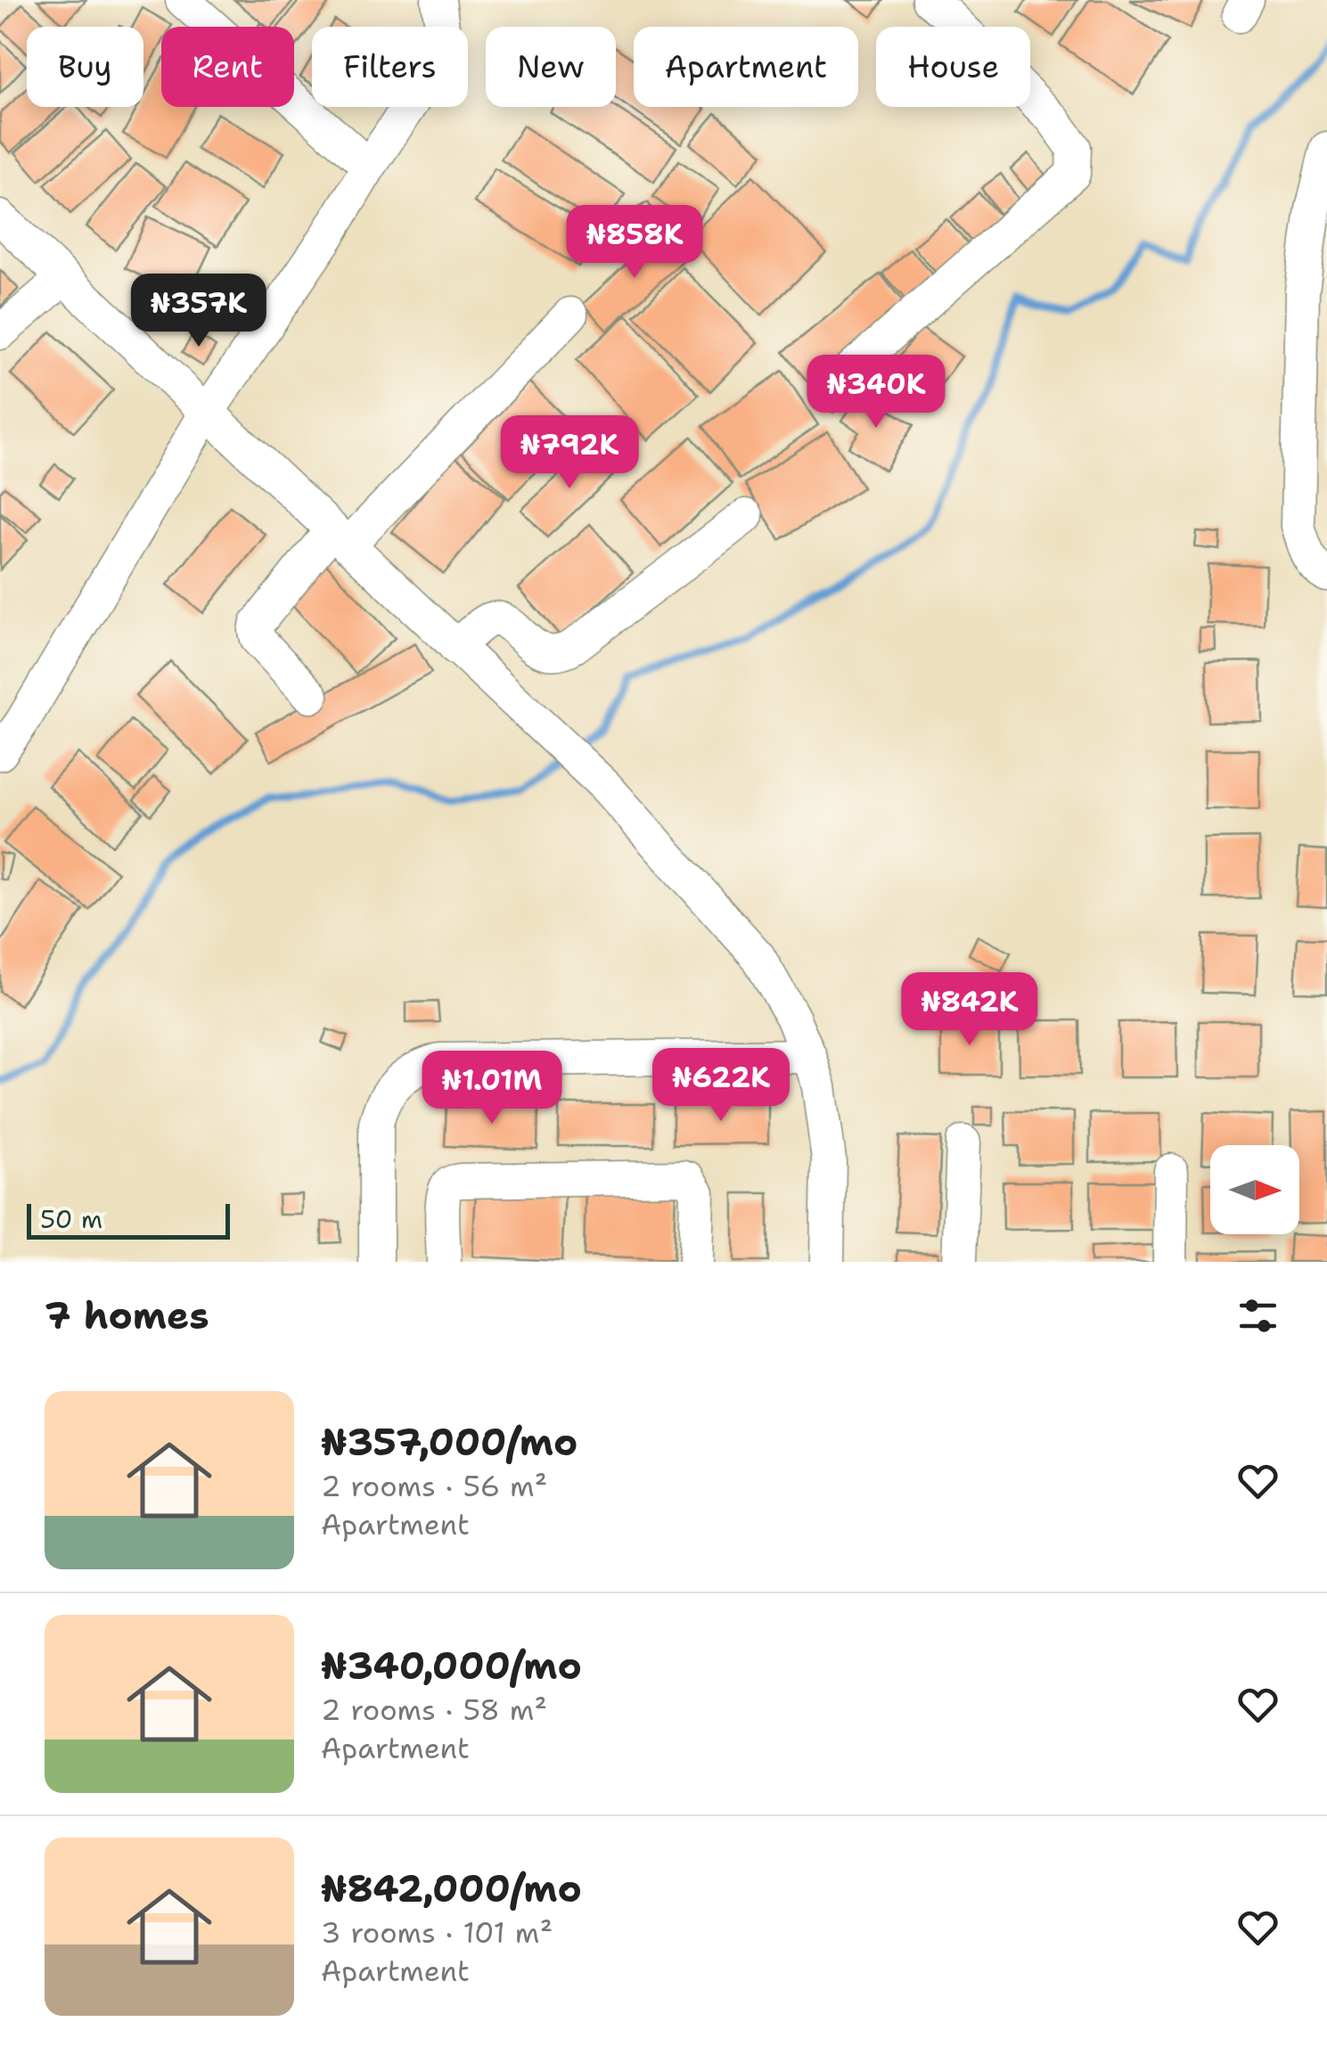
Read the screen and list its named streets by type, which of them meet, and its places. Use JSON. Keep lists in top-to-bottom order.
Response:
{
  "scale_bar": "50 m",
  "north": "right",
  "page": {
    "chip": [
      "Buy",
      "Rent",
      "Filters",
      "New",
      "Apartment",
      "House"
    ],
    "price": [
      "₦858K",
      "₦357K",
      "₦340K",
      "₦792K",
      "₦842K",
      "₦622K",
      "₦1.01M"
    ],
    "scale": "50 m",
    "heading": "7 homes",
    "list": [
      {
        "name": "₦357,000/mo",
        "note": "2 rooms · 56 m² · Apartment"
      },
      {
        "name": "₦340,000/mo",
        "note": "2 rooms · 58 m² · Apartment"
      },
      {
        "name": "₦842,000/mo",
        "note": "3 rooms · 101 m² · Apartment"
      }
    ]
  }
}
